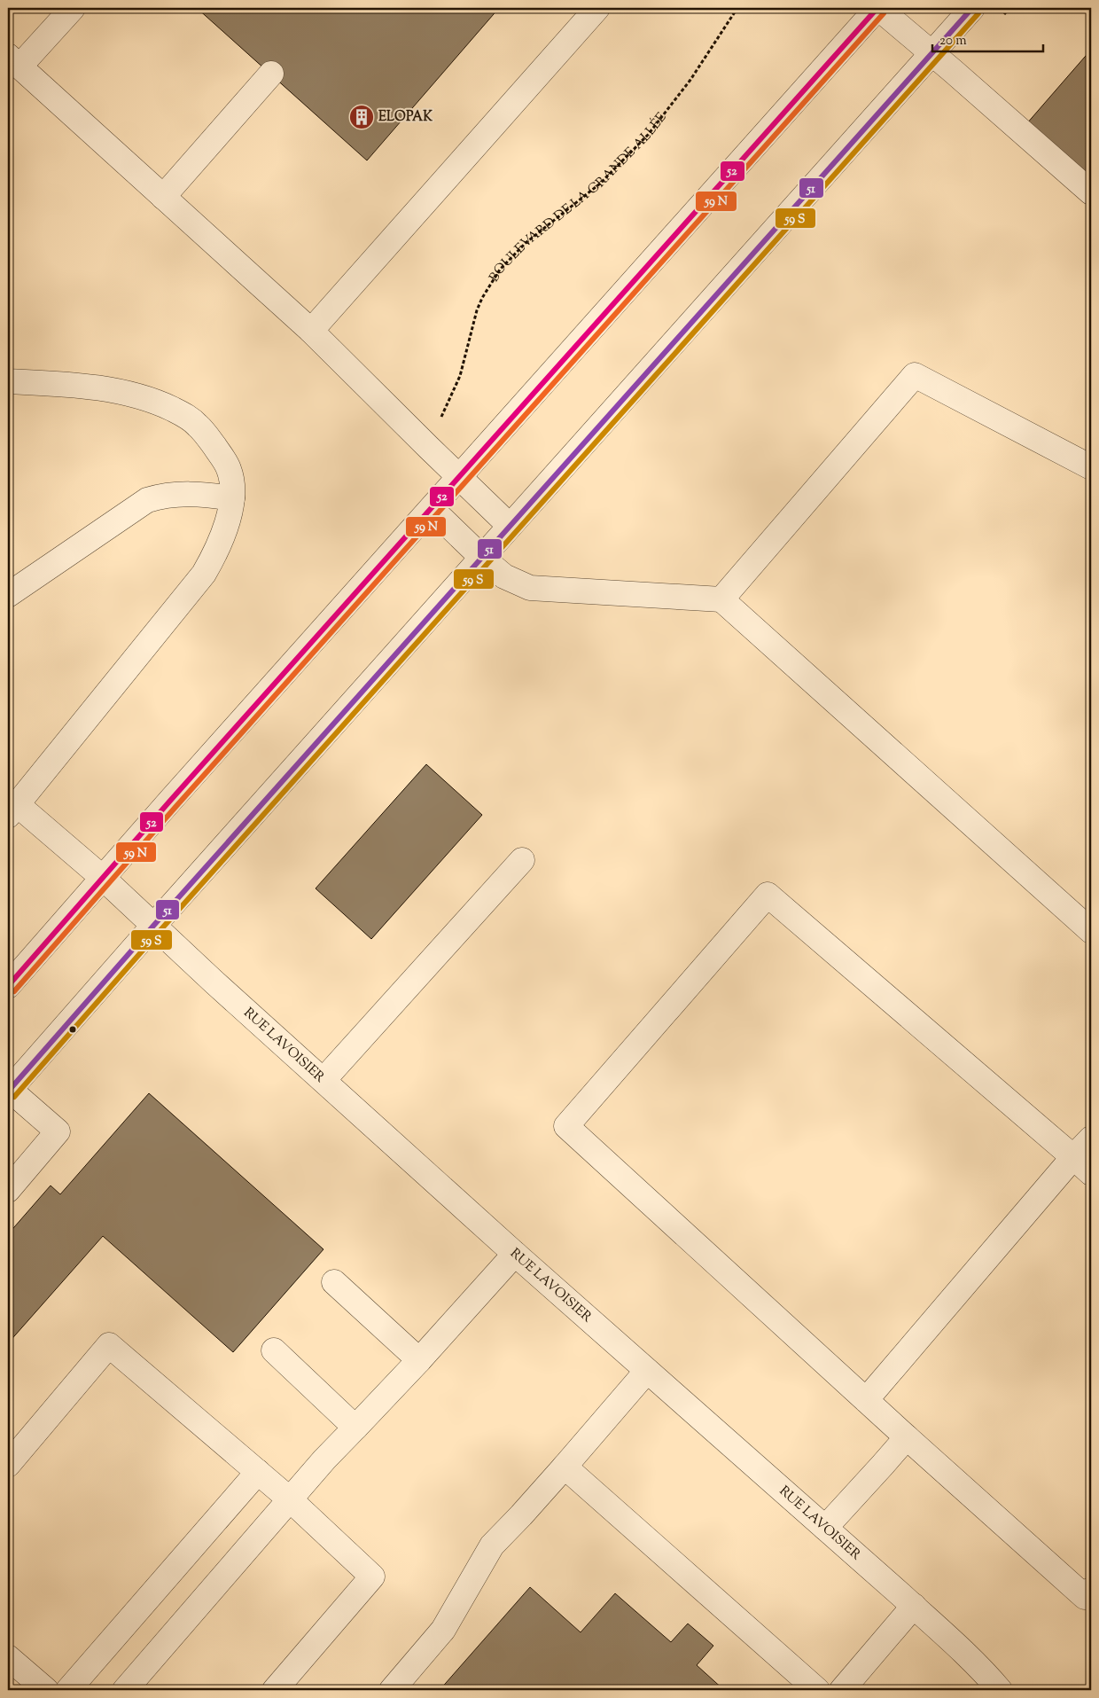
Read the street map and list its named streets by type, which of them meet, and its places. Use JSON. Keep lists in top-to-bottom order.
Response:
{
  "streets": {
    "street": ["RUE LAVOISIER"],
    "path": ["BOULEVARD DE LA GRANDE-ALLÉE"]
  },
  "places": {
    "building": ["ELOPAK"]
  },
  "lines": ["transit line 51", "transit line 52"],
  "scale_bar": "20 m"
}
